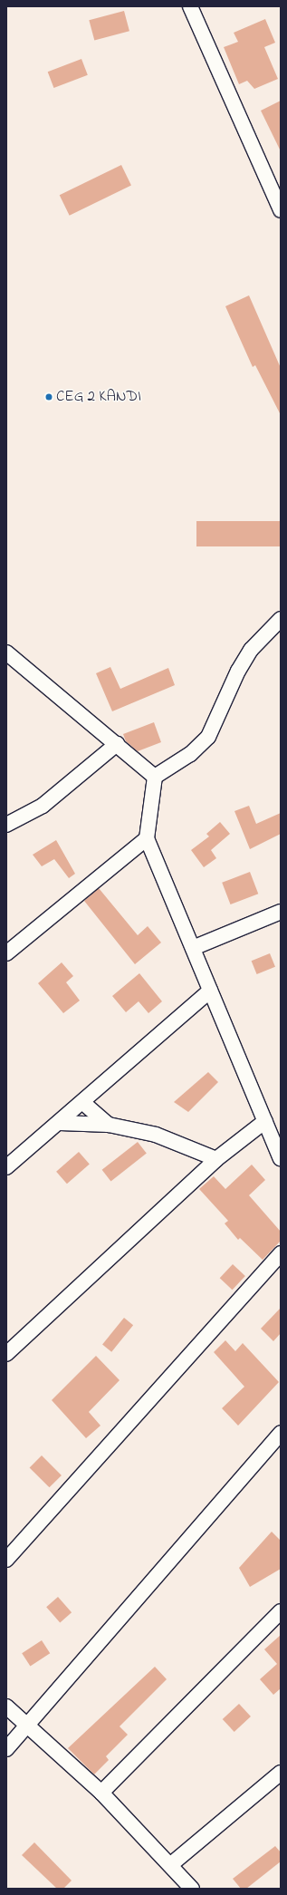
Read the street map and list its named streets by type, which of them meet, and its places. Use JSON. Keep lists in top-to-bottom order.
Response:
{
  "places": ["CEG 2 KANDI"]
}
